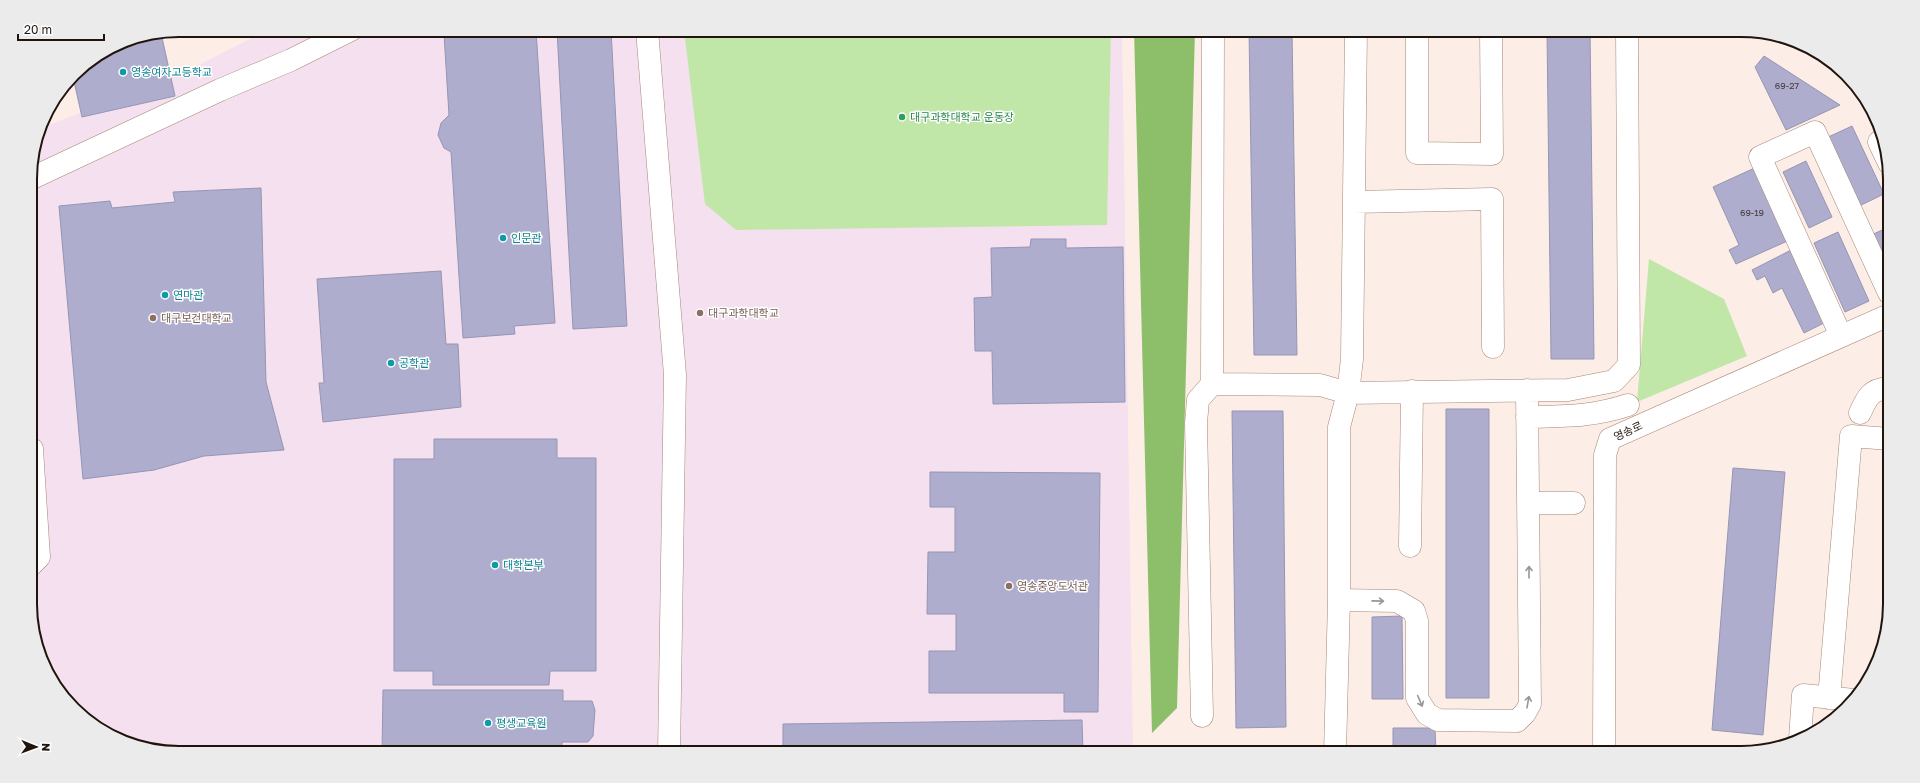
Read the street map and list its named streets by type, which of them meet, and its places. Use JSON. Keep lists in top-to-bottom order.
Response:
{
  "streets": {
    "street": ["영송로"]
  },
  "places": [
    "영송여자고등학교",
    "대구과학대학교 운동장",
    "인문관",
    "연마관",
    "대구과학대학교",
    "대구보건대학교",
    "공학관",
    "대학본부",
    "영송중앙도서관",
    "평생교육원"
  ],
  "house_numbers": ["69-27", "69-19"],
  "scale_bar": "20 m",
  "north": "right"
}
